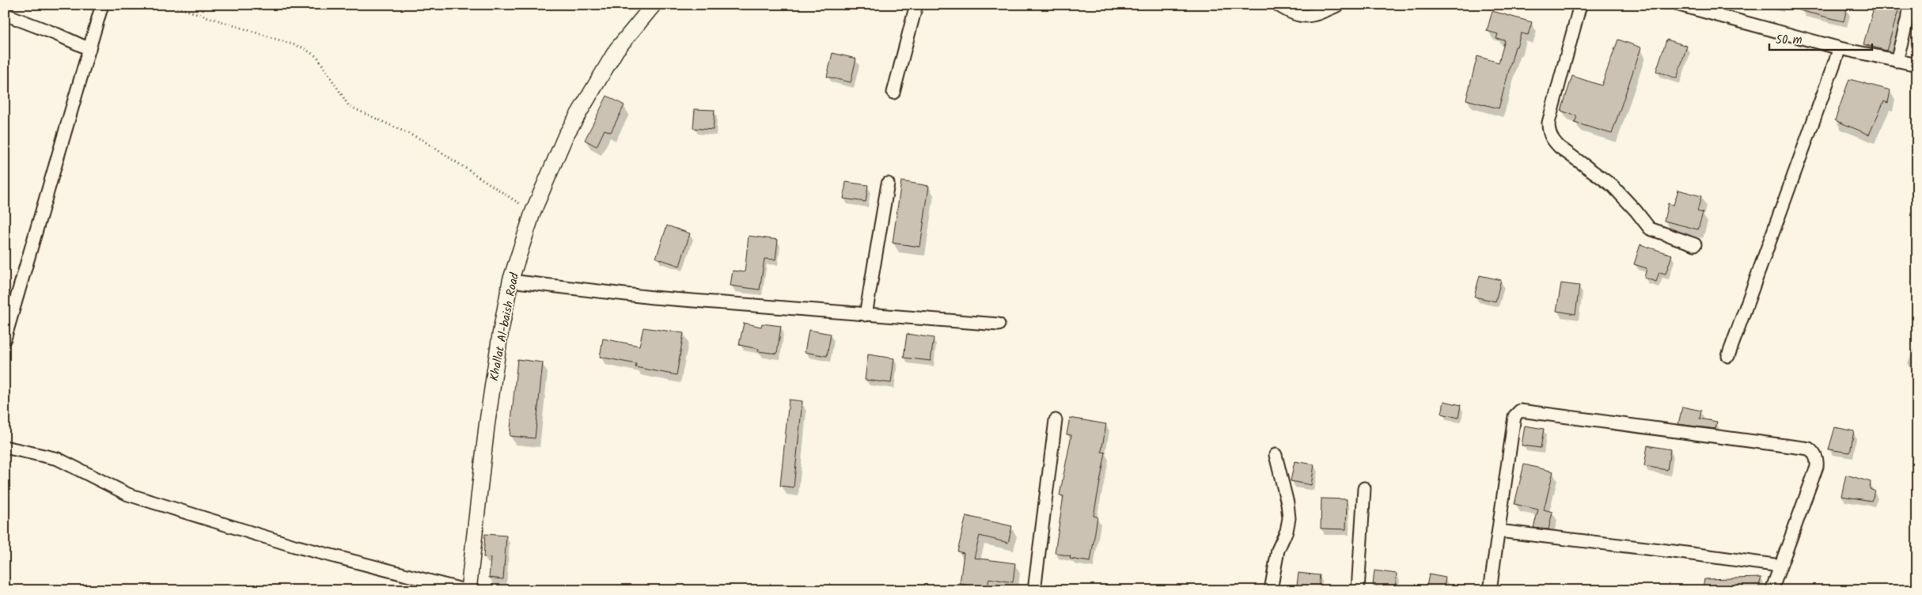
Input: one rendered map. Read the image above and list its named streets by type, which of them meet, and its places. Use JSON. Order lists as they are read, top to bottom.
{
  "streets": {
    "street": ["Khallat Al-baish Road"]
  },
  "scale_bar": "50 m"
}
